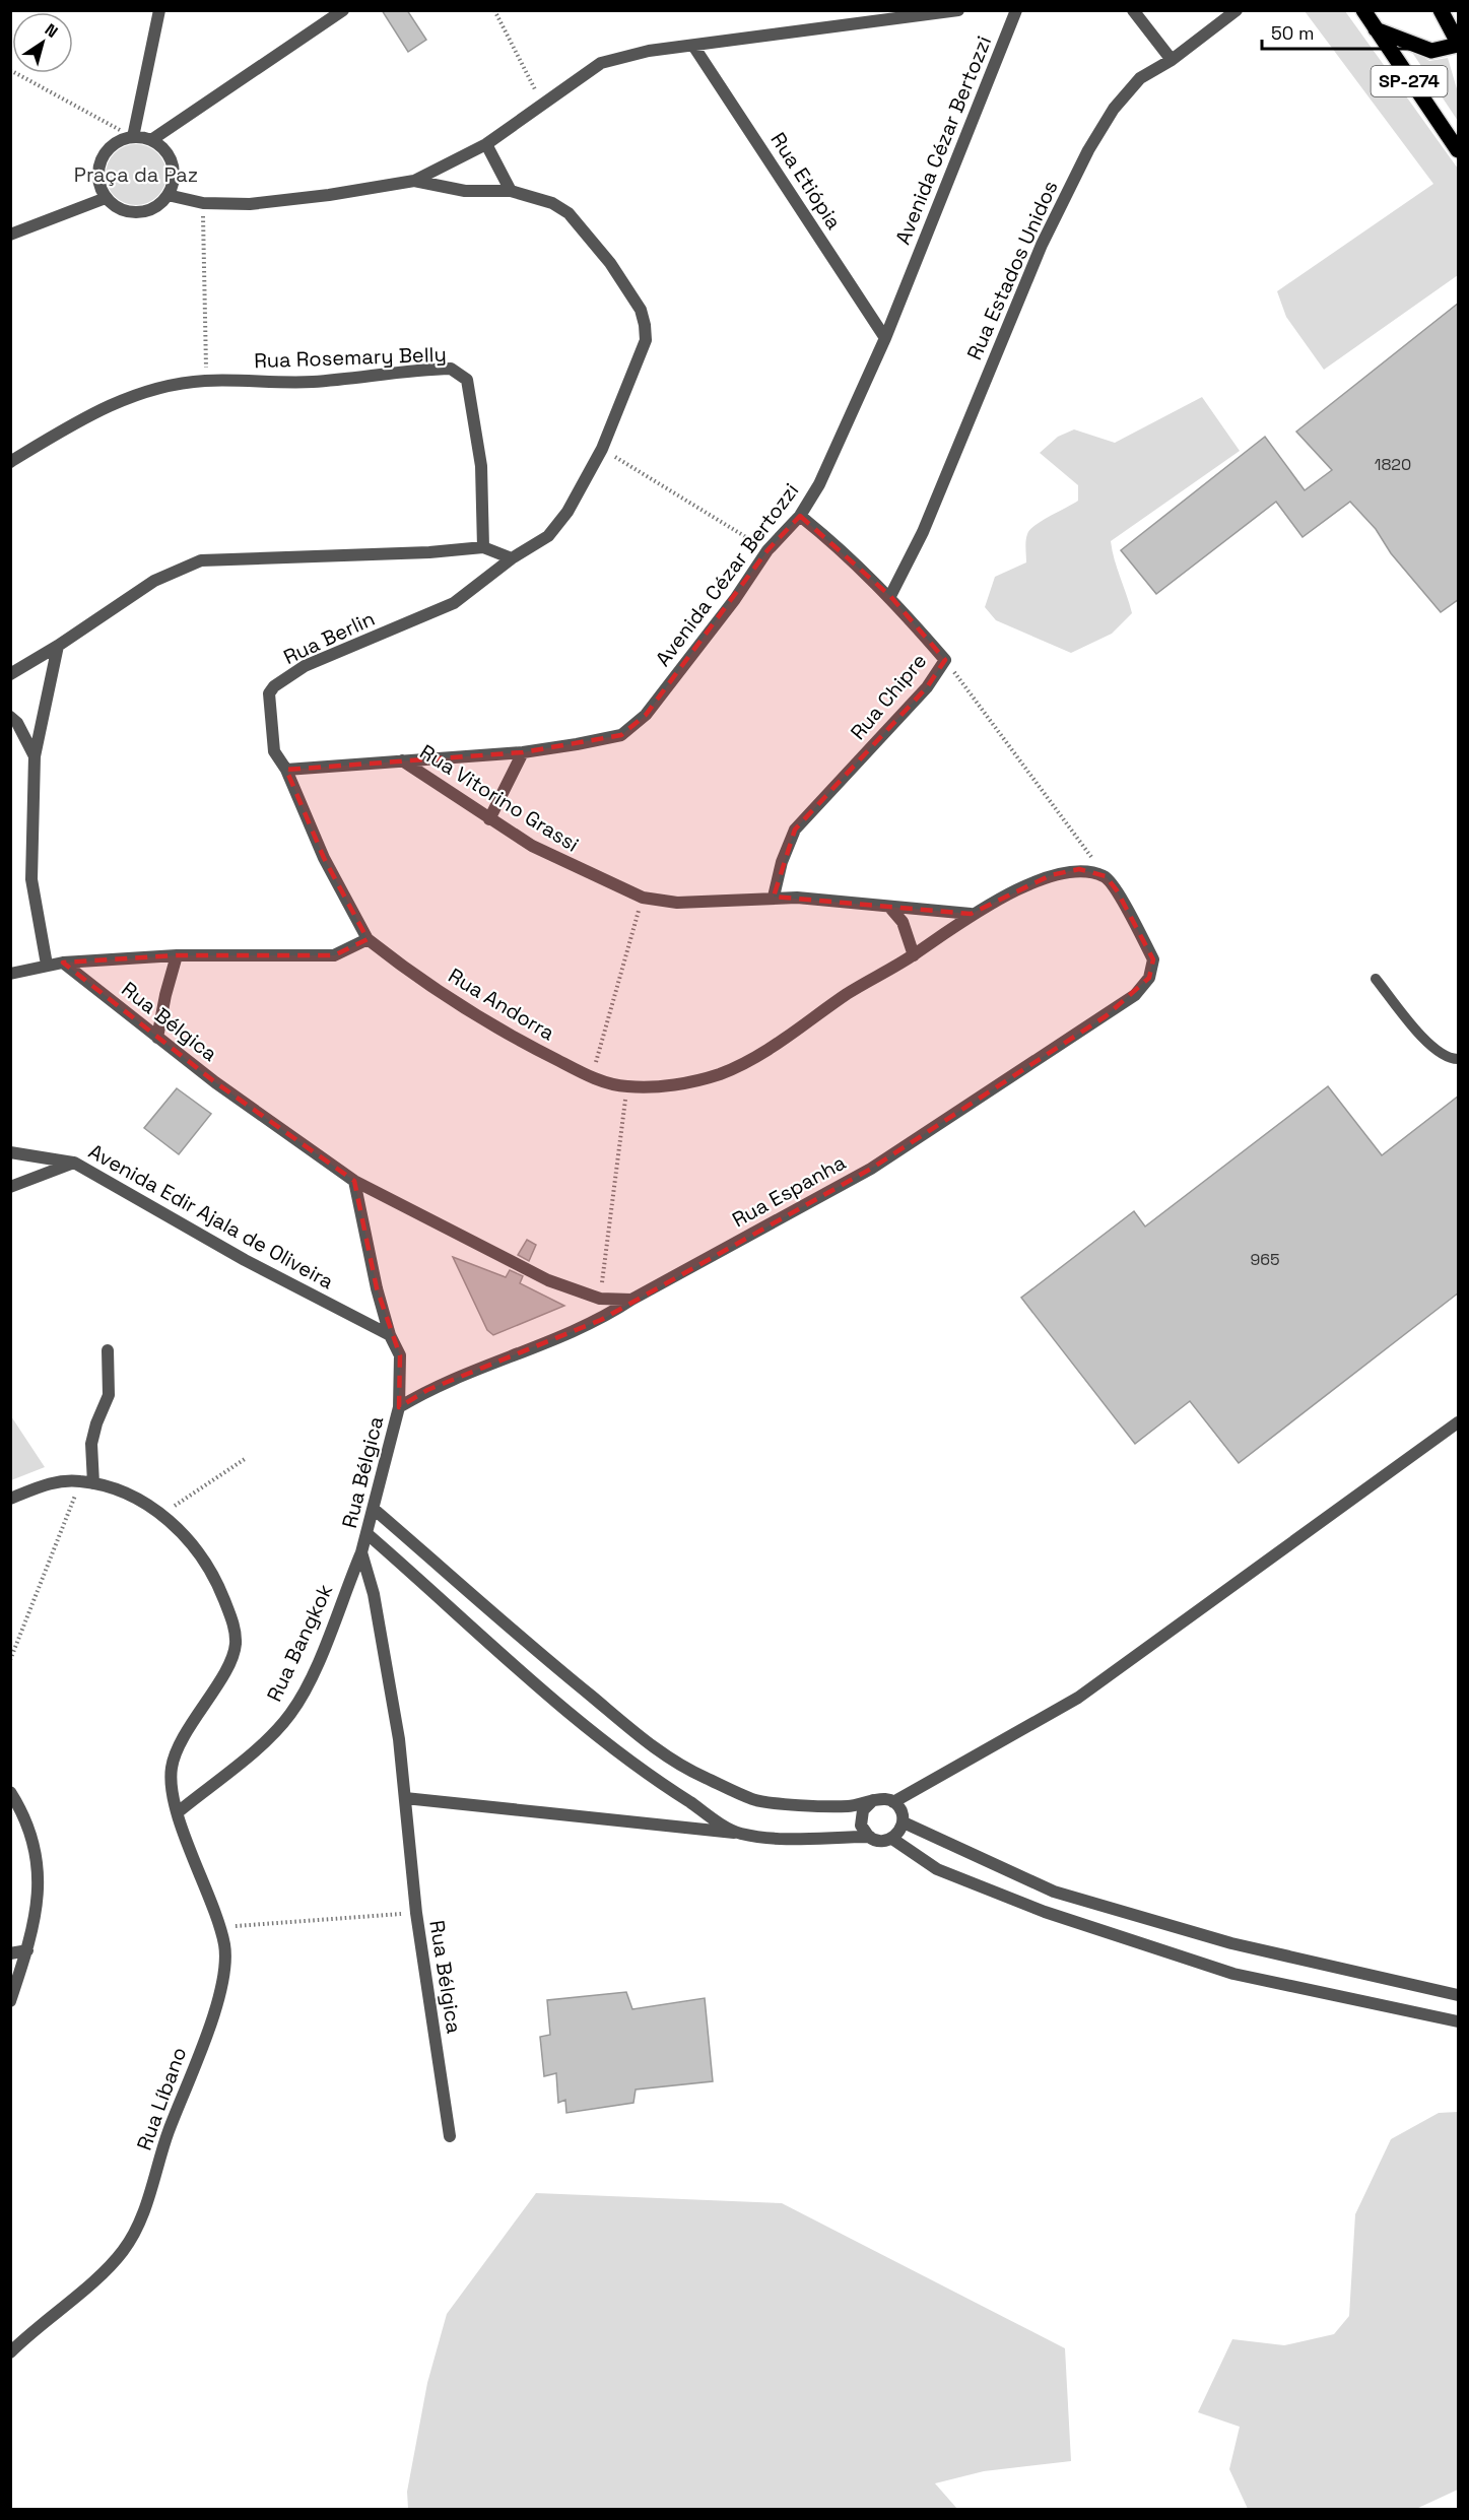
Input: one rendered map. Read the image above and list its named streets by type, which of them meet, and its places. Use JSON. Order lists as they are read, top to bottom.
{
  "streets": {
    "main road": ["SP-274"],
    "street": [
      "Avenida Cézar Bertozzi",
      "Rua Etiópia",
      "Rua Estados Unidos",
      "Rua Rosemary Belly",
      "Rua Berlin",
      "Rua Chipre",
      "Rua Vitorino Grassi",
      "Rua Andorra",
      "Rua Bélgica",
      "Rua Espanha",
      "Avenida Edir Ajala de Oliveira",
      "Rua Bangkok",
      "Rua Líbano"
    ]
  },
  "crossings": [
    ["Avenida Cézar Bertozzi", "Rua Etiópia"],
    ["Avenida Cézar Bertozzi", "Rua Berlin"],
    ["Avenida Cézar Bertozzi", "Rua Chipre"],
    ["Avenida Cézar Bertozzi", "Rua Vitorino Grassi"],
    ["Rua Estados Unidos", "Rua Chipre"],
    ["Rua Berlin", "Rua Andorra"],
    ["Rua Chipre", "Rua Vitorino Grassi"],
    ["Rua Vitorino Grassi", "Rua Andorra"],
    ["Rua Andorra", "Rua Espanha"],
    ["Rua Bélgica", "Rua Espanha"],
    ["Rua Bélgica", "Avenida Edir Ajala de Oliveira"],
    ["Rua Bélgica", "Rua Bangkok"],
    ["Rua Bangkok", "Rua Líbano"]
  ],
  "parks": ["Praça da Paz"],
  "house_numbers": ["1820", "965"],
  "scale_bar": "50 m",
  "north": "top right"
}
